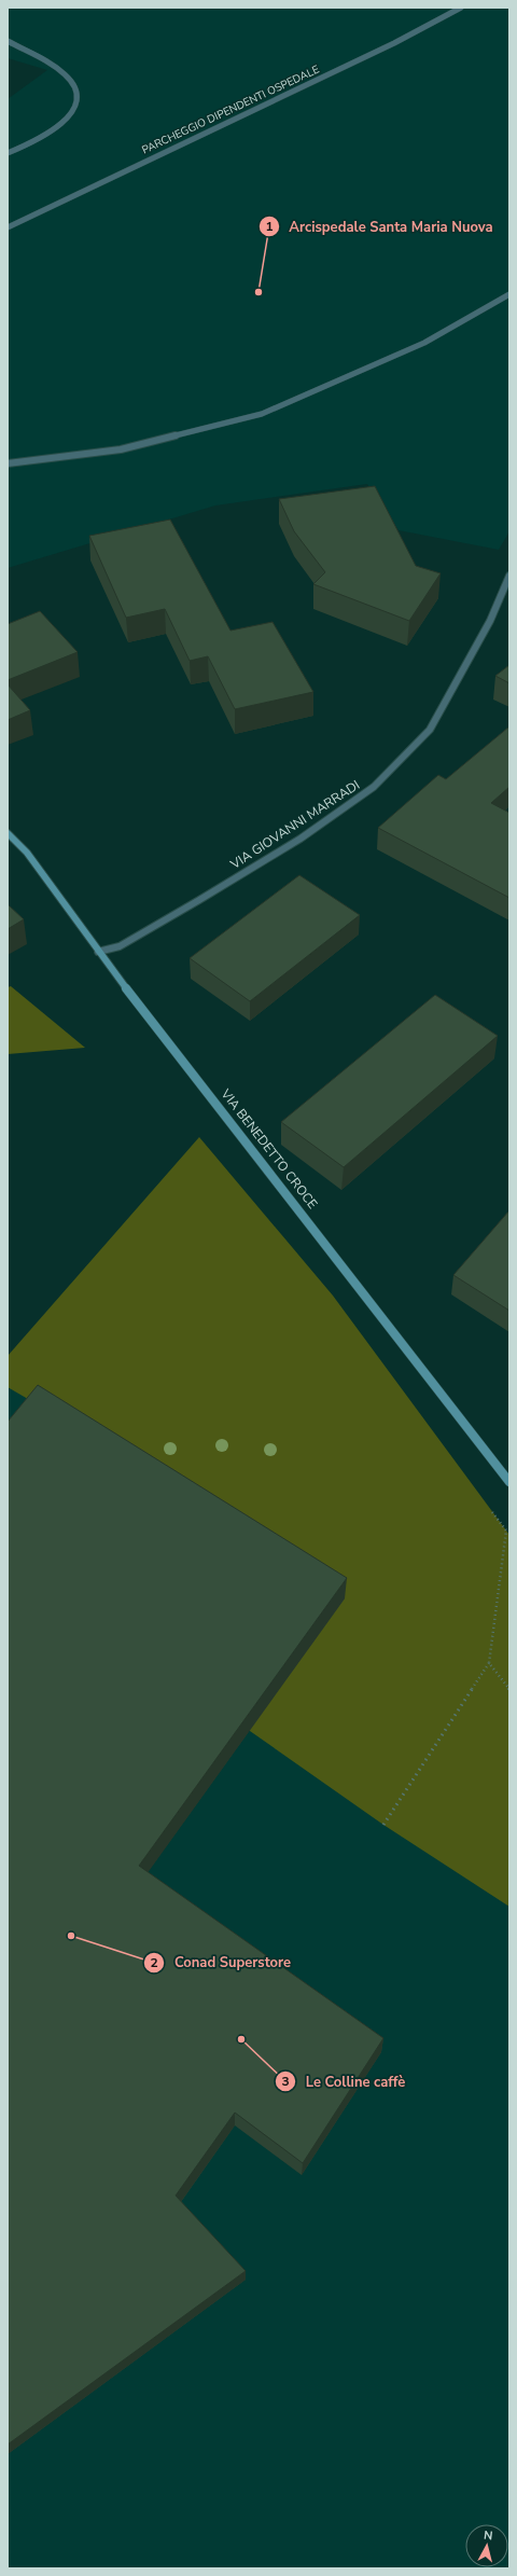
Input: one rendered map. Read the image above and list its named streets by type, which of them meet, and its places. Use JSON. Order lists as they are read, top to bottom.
{
  "streets": {
    "street": ["PARCHEGGIO DIPENDENTI OSPEDALE", "VIA GIOVANNI MARRADI", "VIA BENEDETTO CROCE"]
  },
  "crossings": [
    ["VIA GIOVANNI MARRADI", "VIA BENEDETTO CROCE"]
  ],
  "places": ["Arcispedale Santa Maria Nuova", "Conad Superstore", "Le Colline caffè"],
  "north": "top"
}
